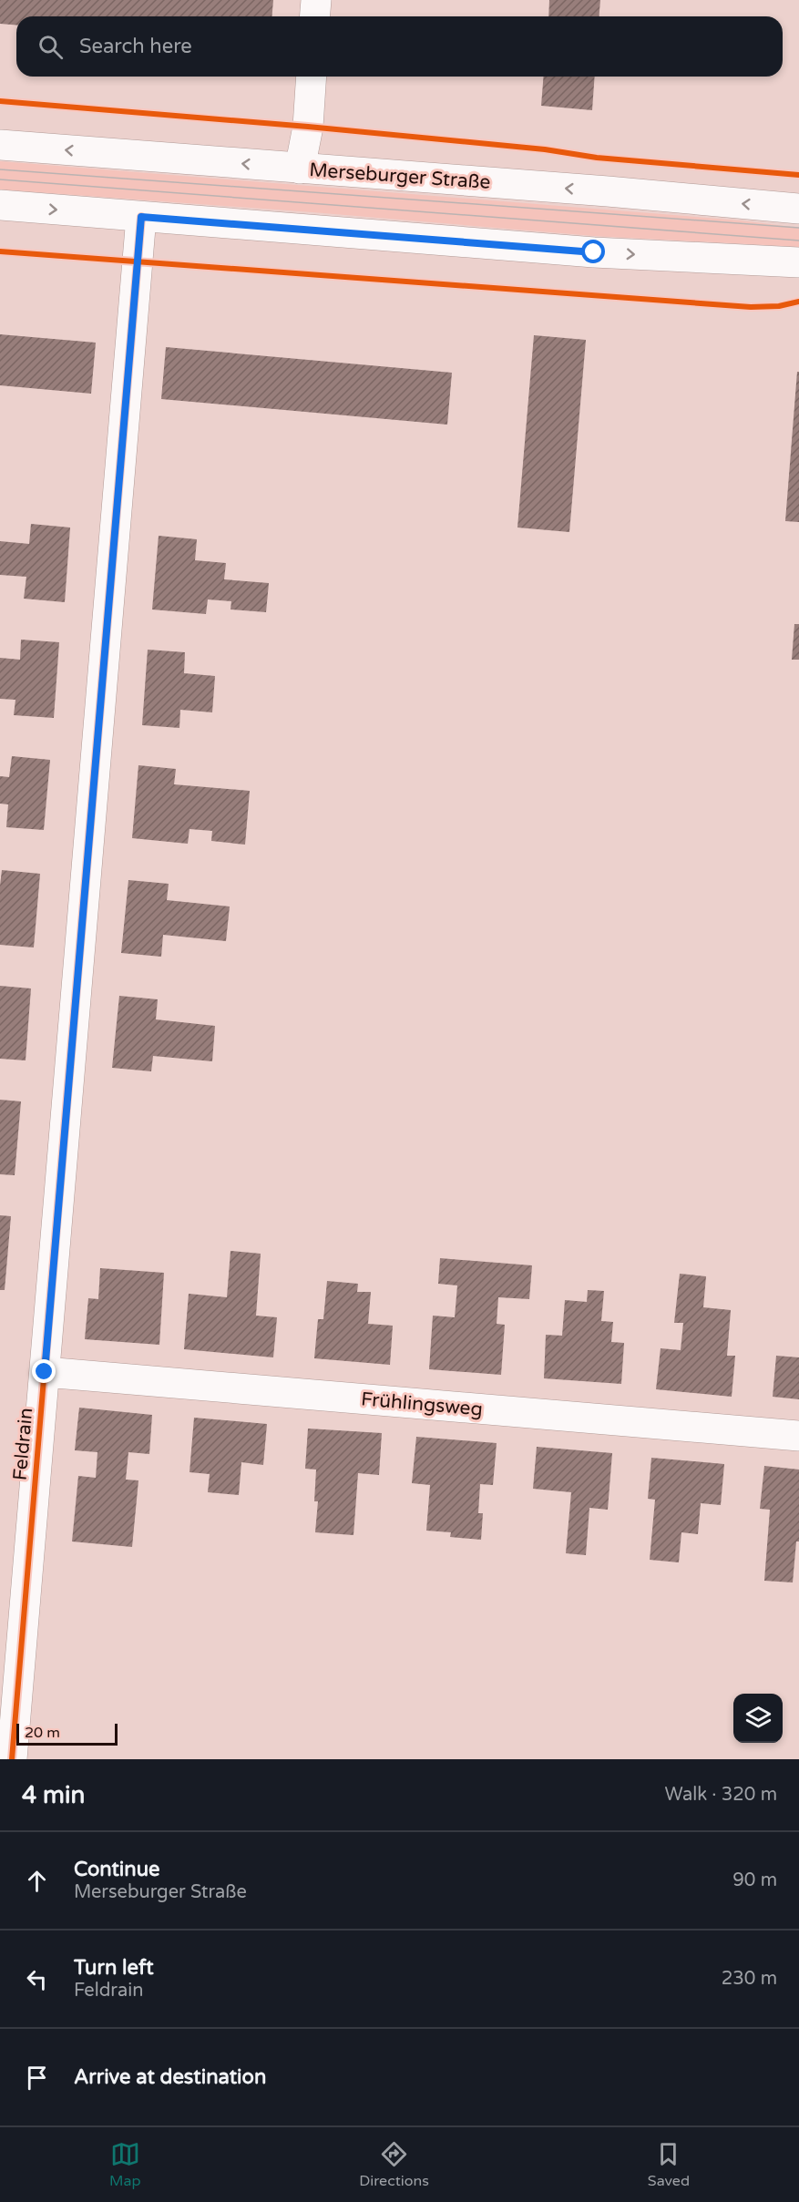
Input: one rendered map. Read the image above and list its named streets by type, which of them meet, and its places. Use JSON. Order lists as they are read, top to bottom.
{
  "streets": {
    "street": ["Merseburger Straße", "Frühlingsweg", "Feldrain"]
  },
  "crossings": [
    ["Frühlingsweg", "Feldrain"]
  ],
  "scale_bar": "20 m",
  "page": {
    "search": "Search here",
    "scale": "20 m",
    "heading": ["4 min", "Walk · 320 m"],
    "list": [
      ["Continue", "Merseburger Straße", "90 m"],
      ["Turn left", "Feldrain", "230 m"],
      "Arrive at destination"
    ],
    "nav": ["Map", "Directions", "Saved"]
  }
}
